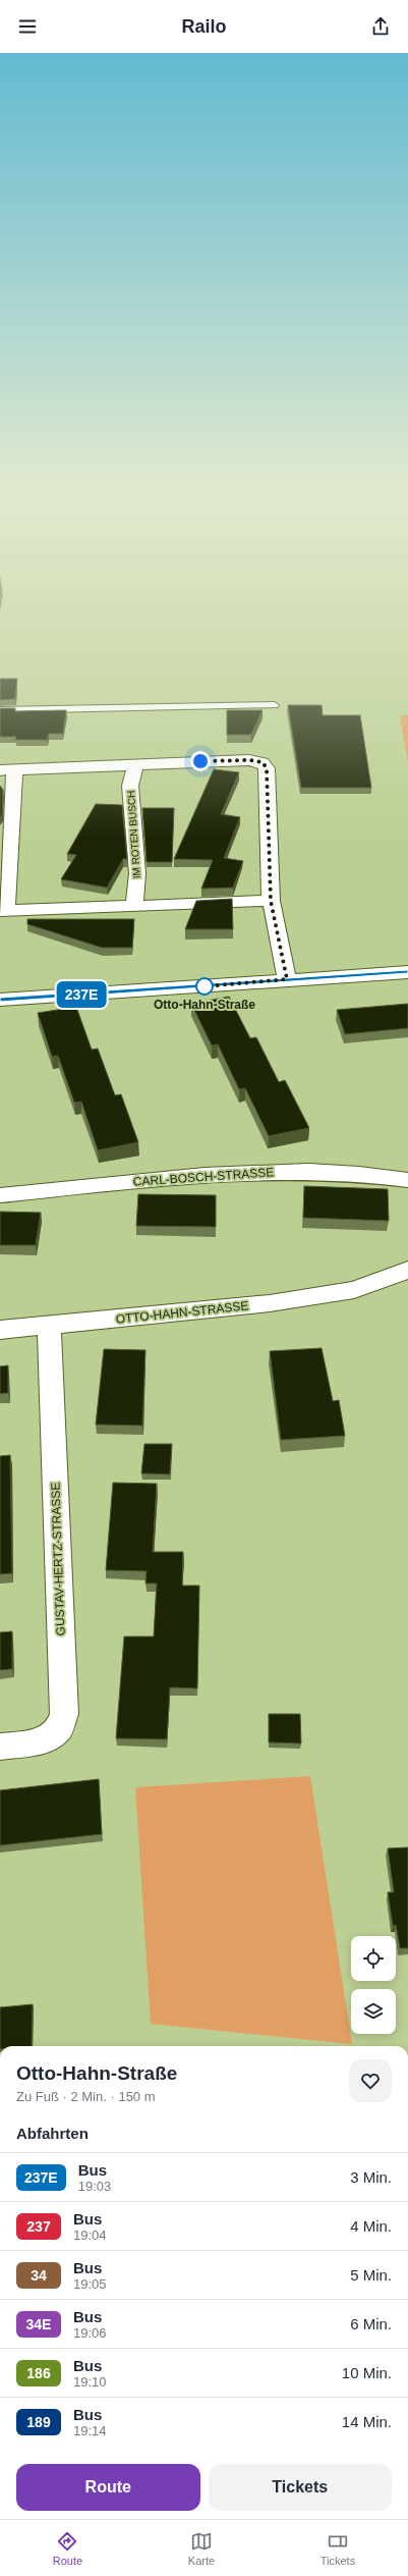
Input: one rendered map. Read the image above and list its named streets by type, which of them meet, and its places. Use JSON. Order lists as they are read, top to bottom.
{
  "streets": {
    "street": [
      "IM ROTEN BUSCH",
      "CARL-BOSCH-STRASSE",
      "OTTO-HAHN-STRASSE",
      "GUSTAV-HERTZ-STRASSE"
    ]
  },
  "crossings": [
    ["OTTO-HAHN-STRASSE", "GUSTAV-HERTZ-STRASSE"]
  ],
  "places": ["Otto-Hahn-Straße"],
  "lines": ["bus line 237E"],
  "page": {
    "header": "Railo",
    "on_map": "237E",
    "heading": [
      ["Otto-Hahn-Straße", "Zu Fuß · 2 Min. · 150 m"],
      "Abfahrten"
    ],
    "list": [
      {
        "mark": "237E",
        "name": "Bus",
        "note": "19:03",
        "value": "3 Min."
      },
      {
        "mark": "237",
        "name": "Bus",
        "note": "19:04",
        "value": "4 Min."
      },
      {
        "mark": "34",
        "name": "Bus",
        "note": "19:05",
        "value": "5 Min."
      },
      {
        "mark": "34E",
        "name": "Bus",
        "note": "19:06",
        "value": "6 Min."
      },
      {
        "mark": "186",
        "name": "Bus",
        "note": "19:10",
        "value": "10 Min."
      },
      {
        "mark": "189",
        "name": "Bus",
        "note": "19:14",
        "value": "14 Min."
      }
    ],
    "buttons": ["Route", "Tickets"],
    "tabs": ["Route", "Karte", "Tickets"]
  }
}
